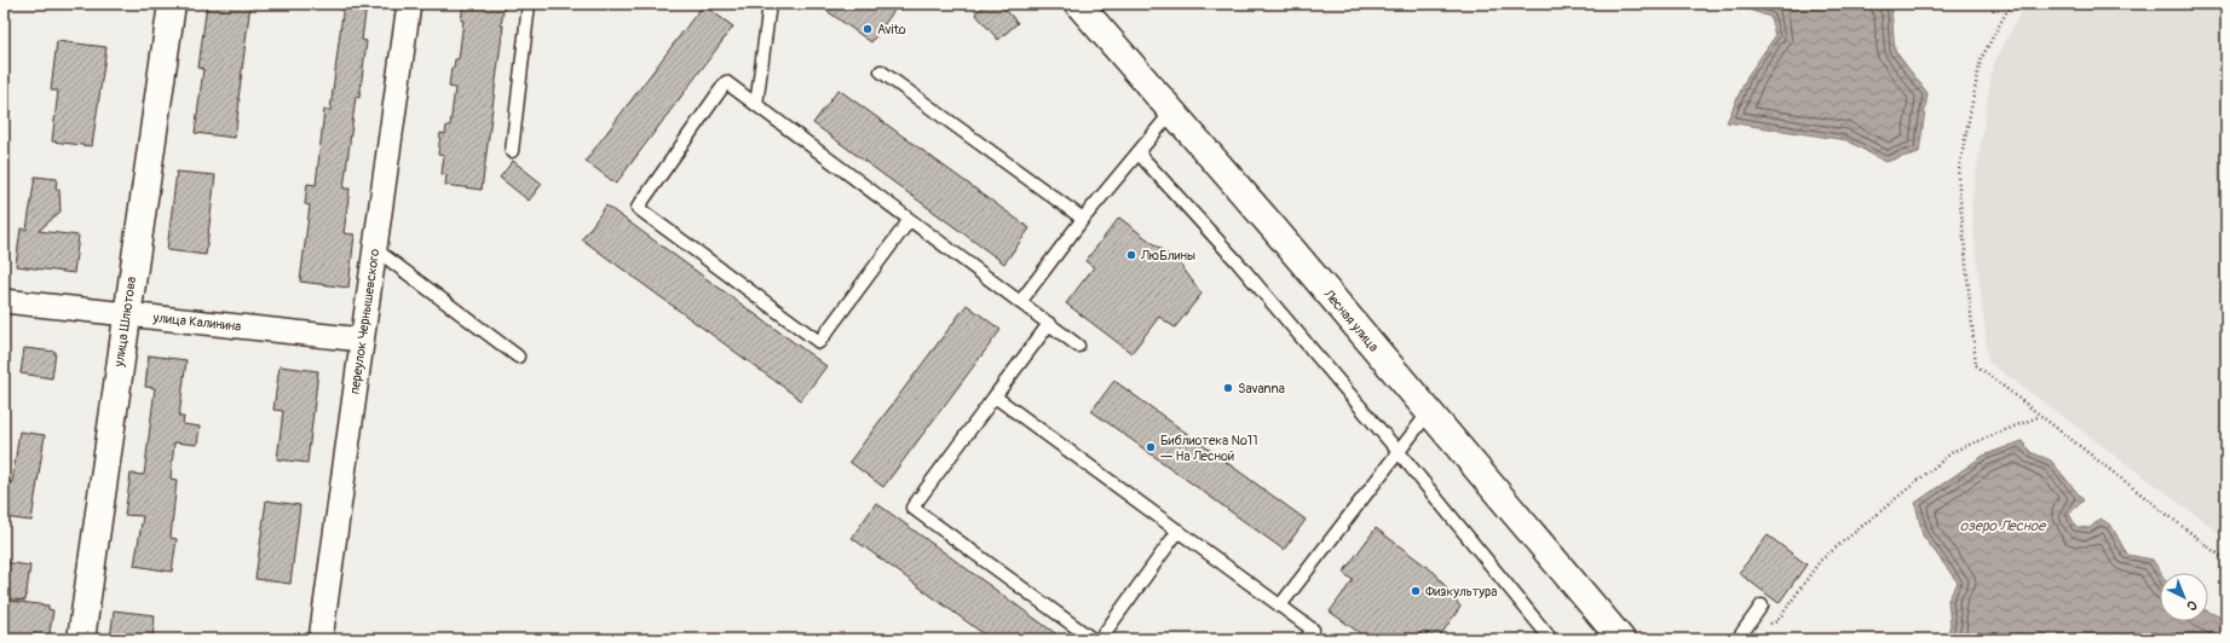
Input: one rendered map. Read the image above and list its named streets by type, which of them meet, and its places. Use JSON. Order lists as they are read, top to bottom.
{
  "streets": {
    "main road": ["Лесная улица", "улица Шлютова"],
    "street": ["улица Калинина", "переулок Чернышевского"]
  },
  "crossings": [
    ["улица Шлютова", "улица Калинина"],
    ["улица Калинина", "переулок Чернышевского"]
  ],
  "water": ["озеро Лесное"],
  "places": [
    "Avito",
    "ЛюБлины",
    "Savanna",
    "Библиотека №11 — На Лесной",
    "Физкультура"
  ],
  "north": "bottom right"
}
